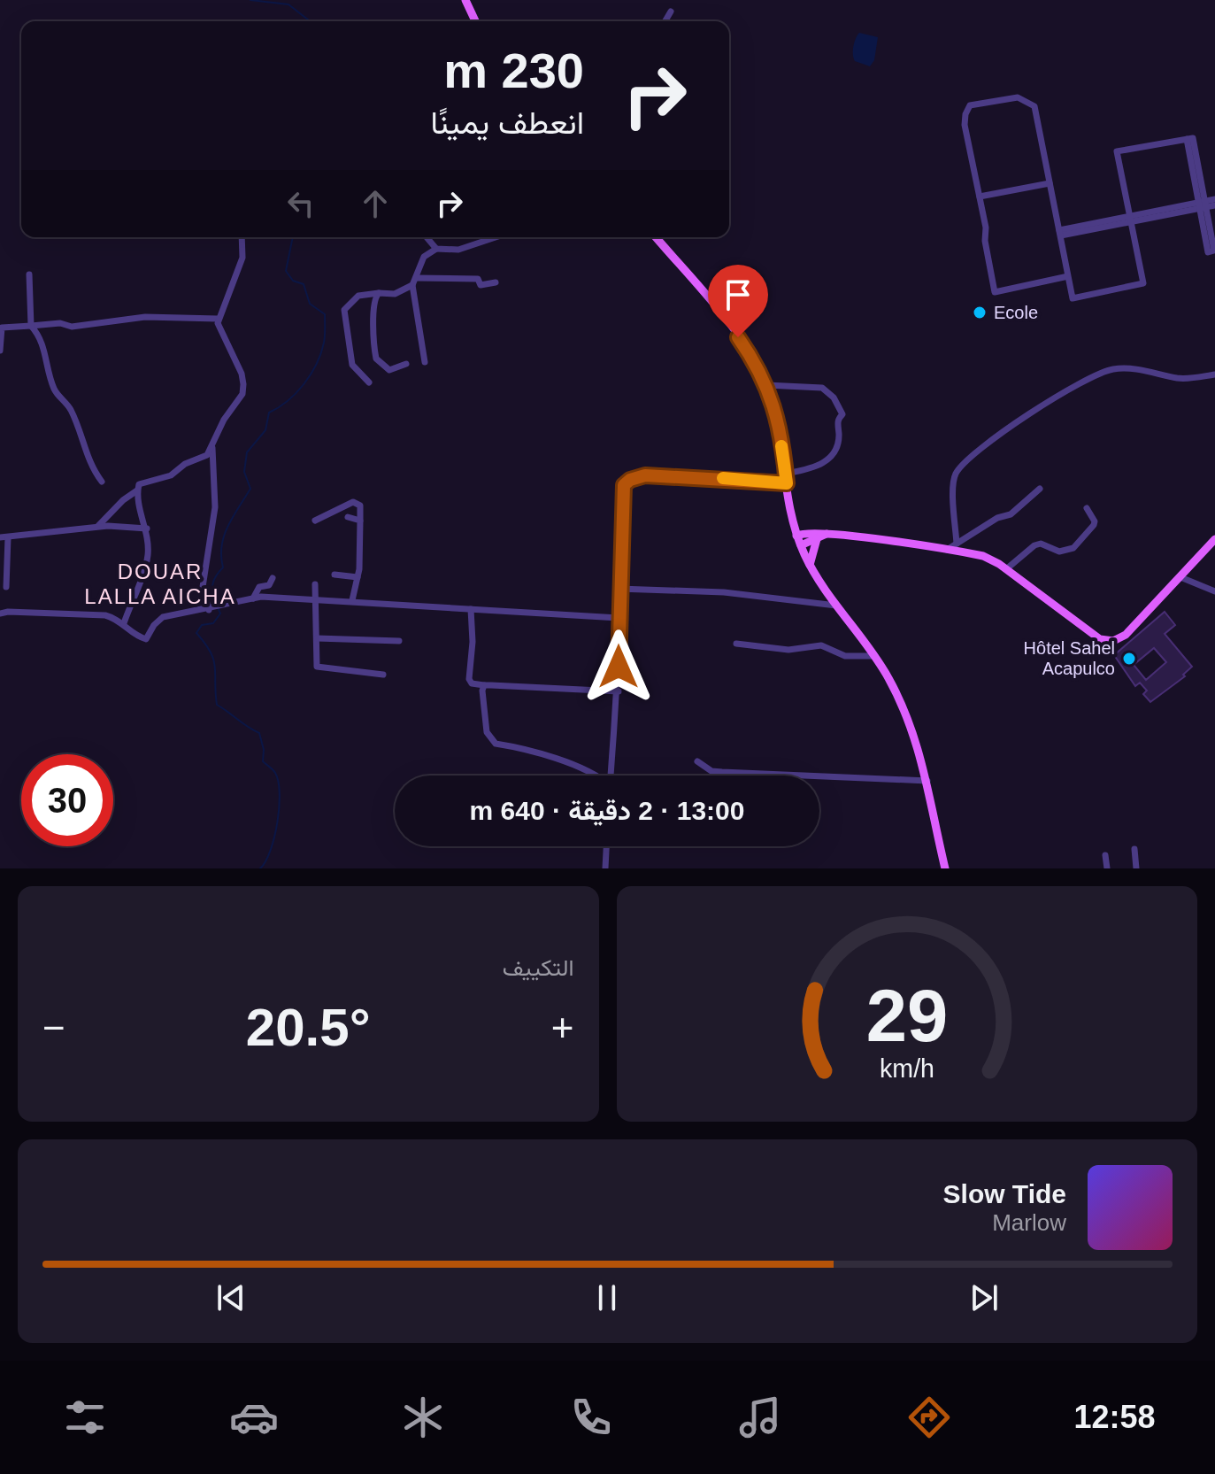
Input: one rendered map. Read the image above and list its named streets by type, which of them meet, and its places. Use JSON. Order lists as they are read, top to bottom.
{
  "districts": ["DOUAR LALLA AICHA"],
  "places": ["Ecole", "Hôtel Sahel Acapulco"],
  "page": {
    "turn": ["230 m", "انعطف يمينًا"],
    "limit": "30",
    "trip": "13:00 · 2 دقيقة · 640 m",
    "tile": "التكييف",
    "heat": ["−", "20.5°", "+"],
    "song": ["Slow Tide", "Marlow"],
    "tabs": "12:58",
    "gauge": ["29", "km/h"]
  }
}
